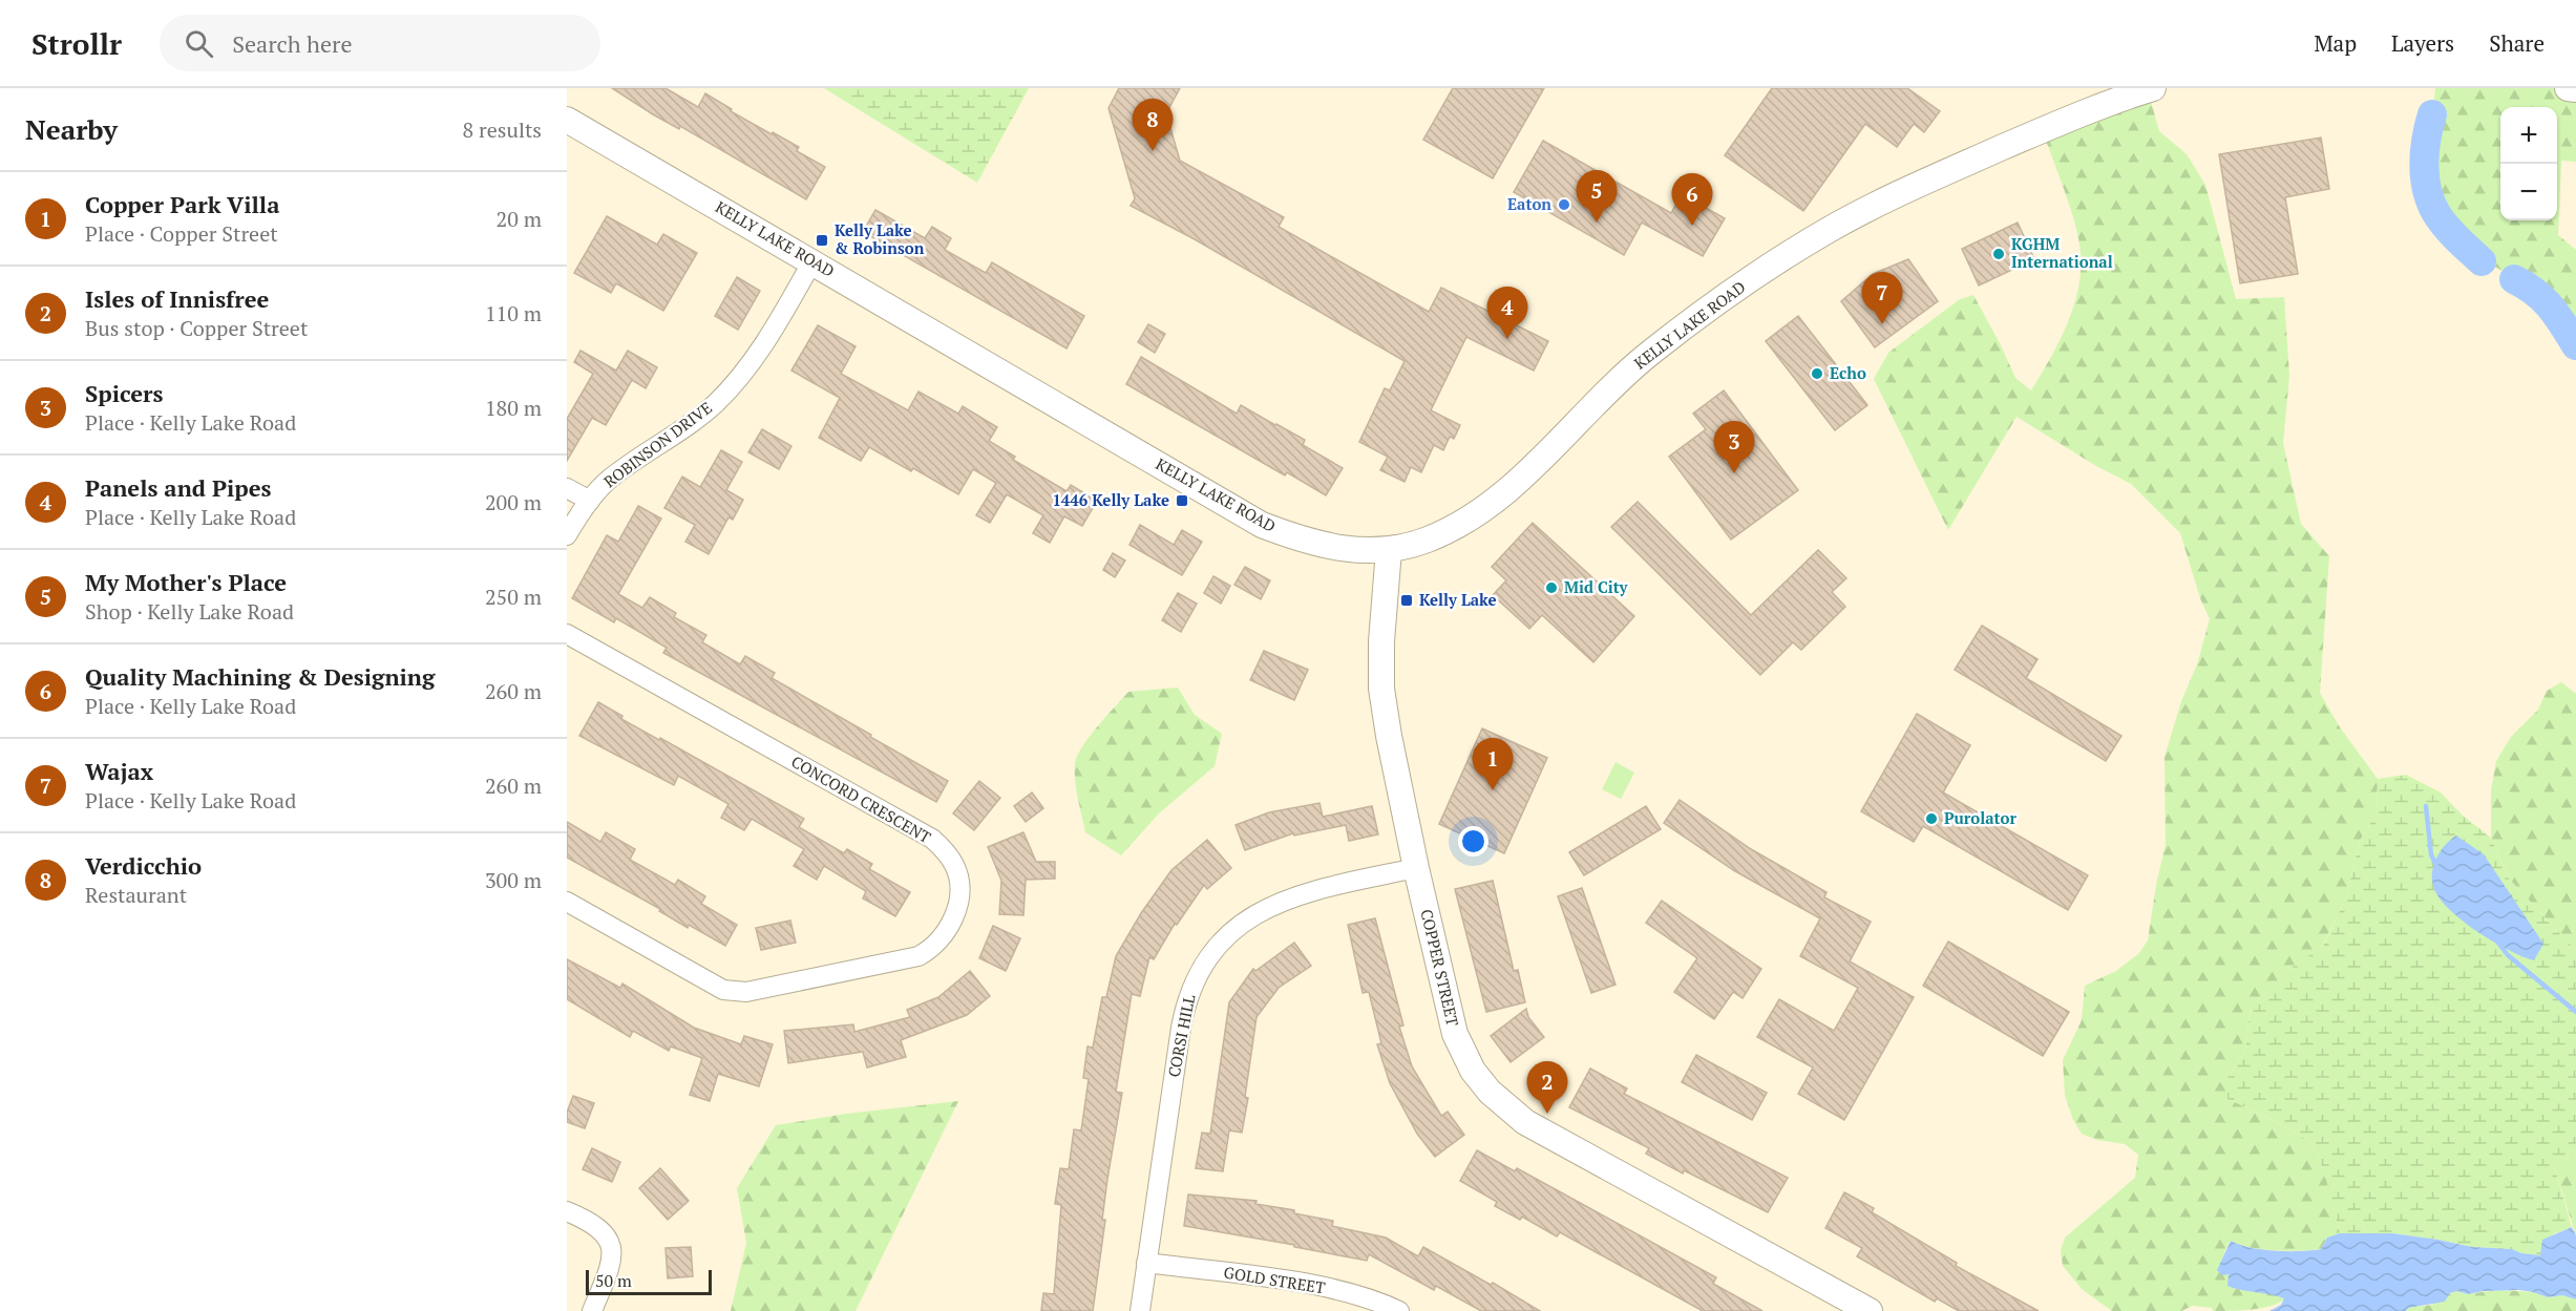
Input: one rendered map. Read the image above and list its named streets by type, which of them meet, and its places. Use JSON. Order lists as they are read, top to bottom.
{
  "streets": {
    "street": [
      "KELLY LAKE ROAD",
      "ROBINSON DRIVE",
      "CONCORD CRESCENT",
      "COPPER STREET",
      "CORSI HILL",
      "GOLD STREET"
    ]
  },
  "crossings": [
    ["KELLY LAKE ROAD", "ROBINSON DRIVE"],
    ["KELLY LAKE ROAD", "COPPER STREET"],
    ["COPPER STREET", "CORSI HILL"],
    ["CORSI HILL", "GOLD STREET"]
  ],
  "places": {
    "other": [
      "Eaton",
      "KGHM International",
      "Echo",
      "Mid City",
      "Purolator"
    ],
    "transit": ["Kelly Lake & Robinson", "1446 Kelly Lake", "Kelly Lake"]
  },
  "scale_bar": "50 m",
  "page": {
    "header": "Strollr",
    "search": "Search here",
    "nav": ["Map", "Layers", "Share"],
    "heading": ["Nearby", "8 results"],
    "pins": [
      "8",
      "5",
      "6",
      "7",
      "4",
      "3",
      "1",
      "2"
    ],
    "map_buttons": ["+", "−"],
    "list": [
      {
        "mark": "1",
        "name": "Copper Park Villa",
        "note": "Place · Copper Street",
        "value": "20 m"
      },
      {
        "mark": "2",
        "name": "Isles of Innisfree",
        "note": "Bus stop · Copper Street",
        "value": "110 m"
      },
      {
        "mark": "3",
        "name": "Spicers",
        "note": "Place · Kelly Lake Road",
        "value": "180 m"
      },
      {
        "mark": "4",
        "name": "Panels and Pipes",
        "note": "Place · Kelly Lake Road",
        "value": "200 m"
      },
      {
        "mark": "5",
        "name": "My Mother's Place",
        "note": "Shop · Kelly Lake Road",
        "value": "250 m"
      },
      {
        "mark": "6",
        "name": "Quality Machining & Designing",
        "note": "Place · Kelly Lake Road",
        "value": "260 m"
      },
      {
        "mark": "7",
        "name": "Wajax",
        "note": "Place · Kelly Lake Road",
        "value": "260 m"
      },
      {
        "mark": "8",
        "name": "Verdicchio",
        "note": "Restaurant",
        "value": "300 m"
      }
    ],
    "scale": "50 m"
  }
}
